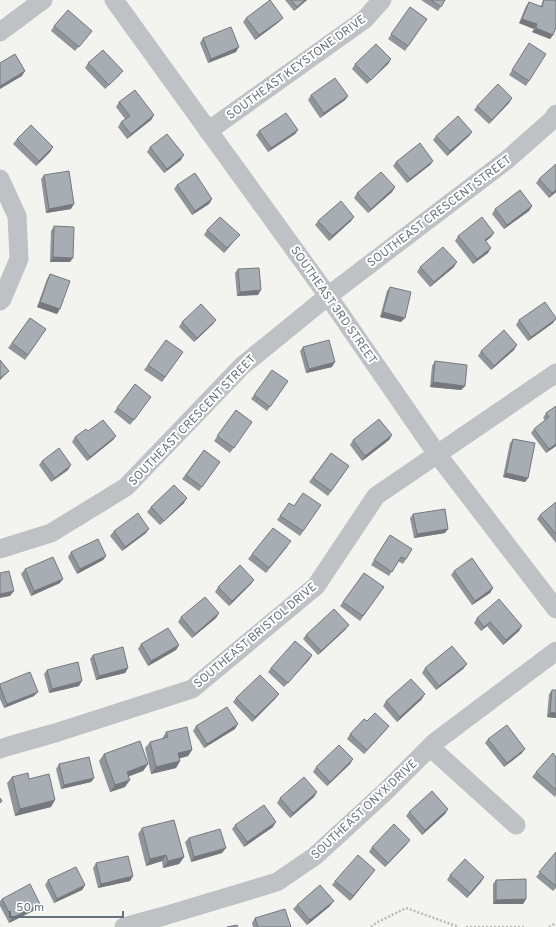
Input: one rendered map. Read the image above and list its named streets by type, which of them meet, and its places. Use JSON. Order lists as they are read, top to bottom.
{
  "streets": {
    "street": [
      "SOUTHEAST KEYSTONE DRIVE",
      "SOUTHEAST CRESCENT STREET",
      "SOUTHEAST 3RD STREET",
      "SOUTHEAST BRISTOL DRIVE",
      "SOUTHEAST ONYX DRIVE"
    ]
  },
  "crossings": [
    ["SOUTHEAST KEYSTONE DRIVE", "SOUTHEAST 3RD STREET"],
    ["SOUTHEAST CRESCENT STREET", "SOUTHEAST 3RD STREET"],
    ["SOUTHEAST 3RD STREET", "SOUTHEAST BRISTOL DRIVE"]
  ],
  "scale_bar": "50 m"
}
